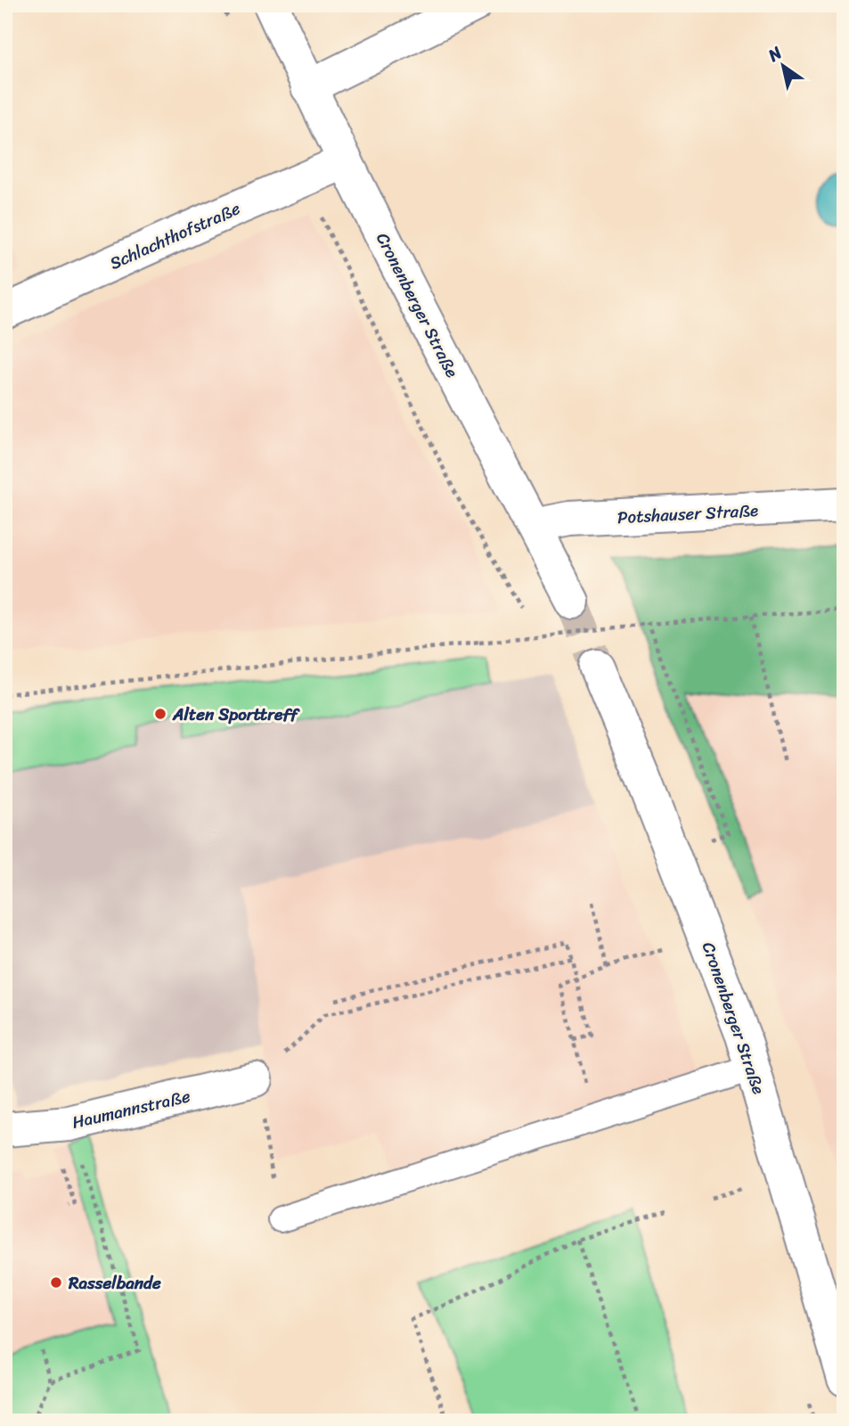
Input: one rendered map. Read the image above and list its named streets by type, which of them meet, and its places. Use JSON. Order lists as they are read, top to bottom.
{
  "streets": {
    "main road": [
      "Schlachthofstraße",
      "Cronenberger Straße",
      "Potshauser Straße",
      "Haumannstraße"
    ]
  },
  "crossings": [
    ["Schlachthofstraße", "Cronenberger Straße"],
    ["Cronenberger Straße", "Potshauser Straße"]
  ],
  "places": ["Alten Sporttreff", "Rasselbande"],
  "north": "top left"
}
